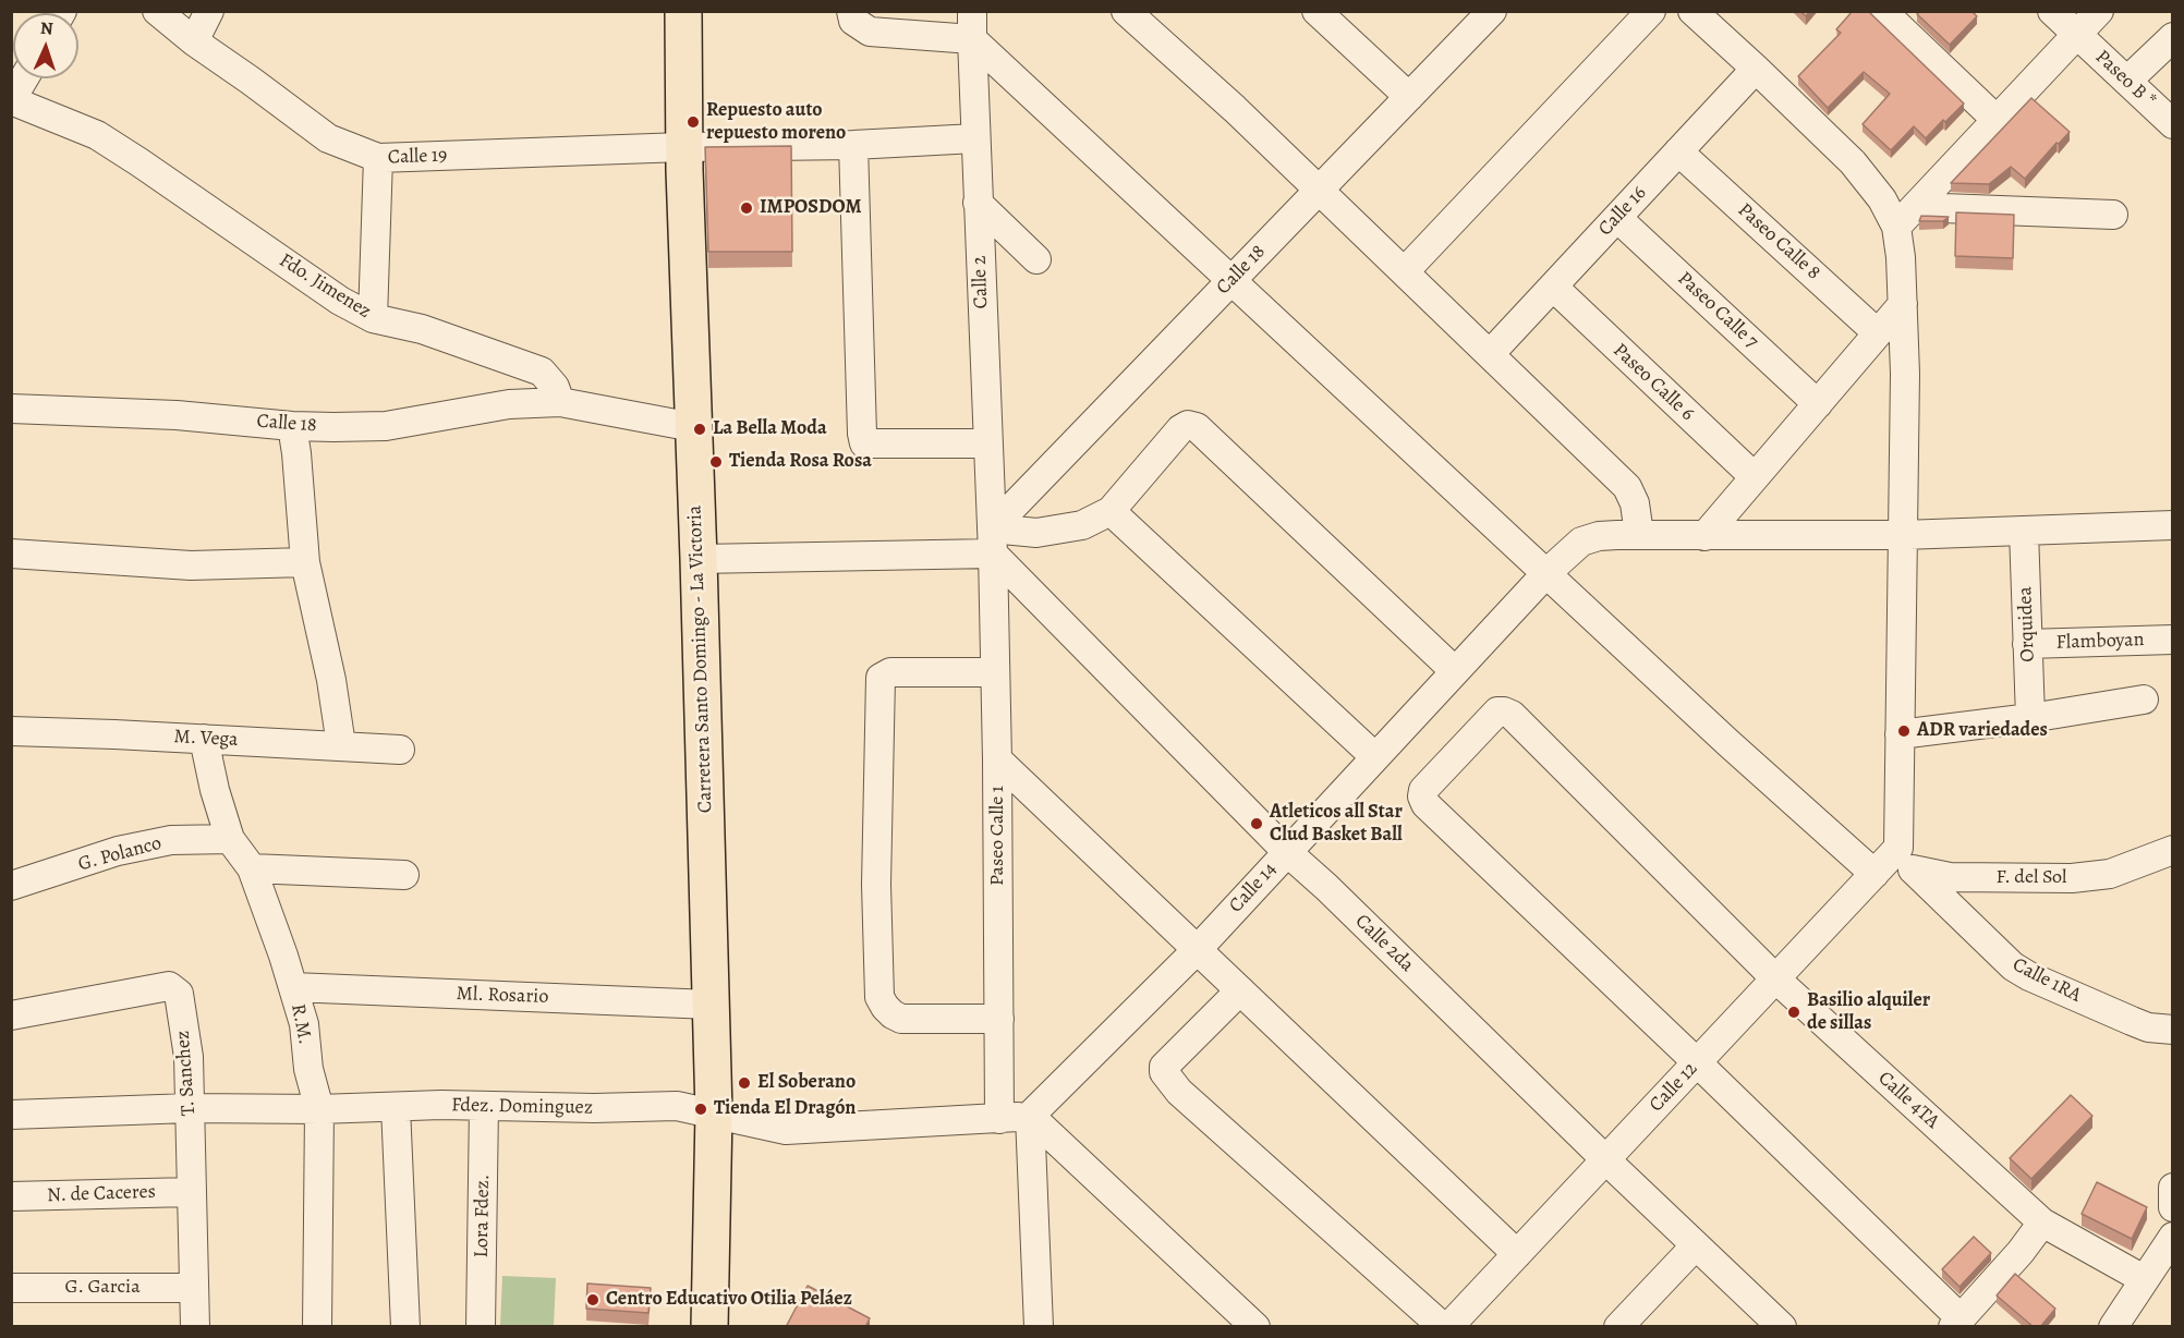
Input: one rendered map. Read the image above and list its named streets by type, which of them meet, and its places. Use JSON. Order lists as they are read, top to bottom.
{
  "streets": {
    "main road": ["Carretera Santo Domingo - La Victoria"],
    "street": [
      "Paseo B *",
      "Calle 19",
      "Calle 16",
      "Paseo Calle 8",
      "Calle 18",
      "Calle 2",
      "Fdo. Jimenez",
      "Paseo Calle 7",
      "Paseo Calle 6",
      "Orquidea",
      "Flamboyan",
      "M. Vega",
      "Paseo Calle 1",
      "G. Polanco",
      "F. del Sol",
      "Calle 14",
      "Calle 2da",
      "Calle 1RA",
      "Ml. Rosario",
      "R.M.",
      "T. Sanchez",
      "Calle 12",
      "Calle 4TA",
      "Fdez. Dominguez",
      "N. de Caceres",
      "Lora Fdez.",
      "G. Garcia"
    ]
  },
  "crossings": [
    ["Calle 19", "Calle 2"],
    ["Calle 19", "Carretera Santo Domingo - La Victoria"],
    ["Calle 16", "Paseo Calle 8"],
    ["Calle 16", "Paseo Calle 7"],
    ["Calle 16", "Paseo Calle 6"],
    ["Calle 18", "Calle 2"],
    ["Calle 18", "Fdo. Jimenez"],
    ["Calle 18", "Paseo Calle 1"],
    ["Calle 18", "Calle 2da"],
    ["Calle 18", "Calle 1RA"],
    ["Calle 2", "Paseo Calle 1"],
    ["Calle 2", "Calle 2da"],
    ["Calle 2", "Calle 1RA"],
    ["Orquidea", "Flamboyan"],
    ["Carretera Santo Domingo - La Victoria", "Ml. Rosario"],
    ["Carretera Santo Domingo - La Victoria", "Fdez. Dominguez"],
    ["M. Vega", "R.M."],
    ["Paseo Calle 1", "Calle 2da"],
    ["Paseo Calle 1", "Fdez. Dominguez"],
    ["G. Polanco", "R.M."],
    ["F. del Sol", "Calle 1RA"],
    ["F. del Sol", "Calle 12"],
    ["Calle 14", "Calle 2da"],
    ["Calle 14", "Calle 1RA"],
    ["Calle 14", "Fdez. Dominguez"],
    ["Calle 2da", "Calle 12"],
    ["Calle 1RA", "Calle 12"],
    ["Ml. Rosario", "R.M."],
    ["R.M.", "Fdez. Dominguez"],
    ["T. Sanchez", "Fdez. Dominguez"],
    ["T. Sanchez", "N. de Caceres"],
    ["T. Sanchez", "G. Garcia"],
    ["Calle 12", "Calle 4TA"],
    ["Fdez. Dominguez", "Lora Fdez."]
  ],
  "places": [
    "Repuesto auto repuesto moreno",
    "IMPOSDOM",
    "La Bella Moda",
    "Tienda Rosa Rosa",
    "ADR variedades",
    "Atleticos all Star Clud Basket Ball",
    "Basilio alquiler de sillas",
    "El Soberano",
    "Tienda El Dragón",
    "Centro Educativo Otilia Peláez"
  ],
  "north": "top"
}
